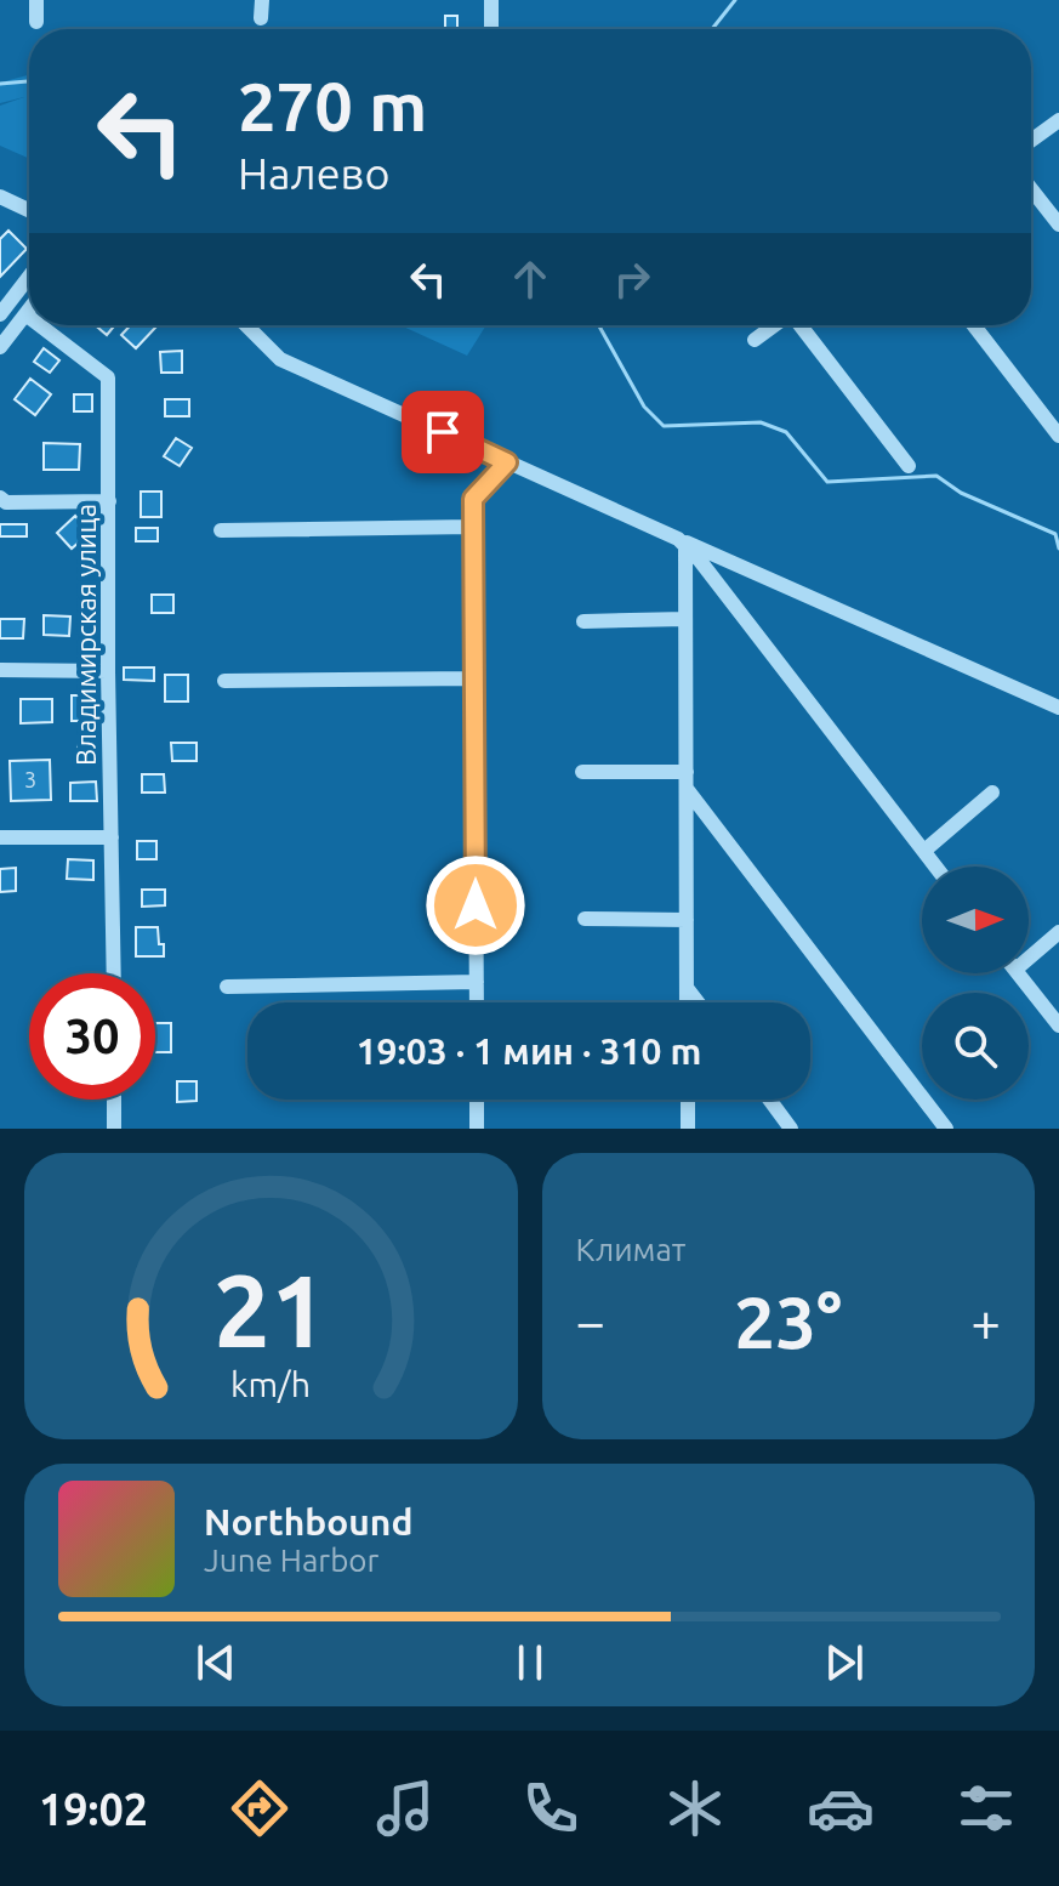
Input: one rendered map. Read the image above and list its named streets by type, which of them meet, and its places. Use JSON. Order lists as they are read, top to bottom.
{
  "streets": {
    "street": ["Владимирская улица"]
  },
  "house_numbers": ["3"],
  "north": "right",
  "page": {
    "turn": ["270 m", "Налево"],
    "limit": "30",
    "trip": "19:03 · 1 мин · 310 m",
    "tile": "Климат",
    "heat": ["−", "23°", "+"],
    "song": ["Northbound", "June Harbor"],
    "tabs": "19:02",
    "gauge": ["21", "km/h"]
  }
}
